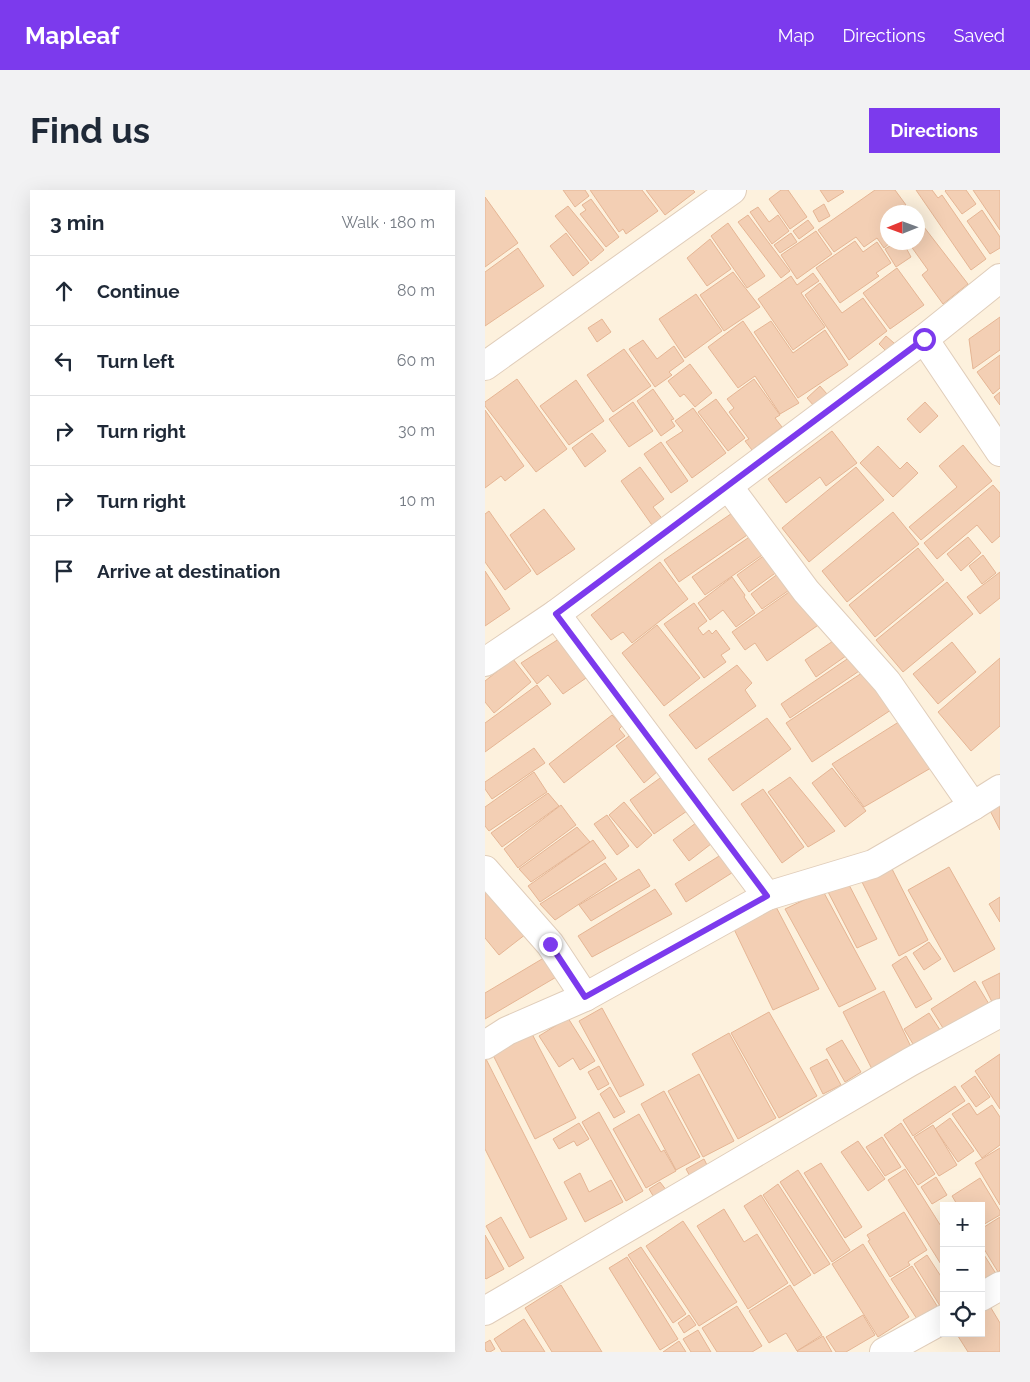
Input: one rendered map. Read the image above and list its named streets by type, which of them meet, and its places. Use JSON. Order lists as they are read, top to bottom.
{
  "north": "left",
  "page": {
    "header": "Mapleaf",
    "nav": ["Map", "Directions", "Saved"],
    "buttons": "Directions",
    "title": "Find us",
    "heading": ["3 min", "Walk · 180 m"],
    "list": [
      ["Continue", "80 m"],
      ["Turn left", "60 m"],
      ["Turn right", "30 m"],
      ["Turn right", "10 m"],
      "Arrive at destination"
    ],
    "map_buttons": ["+", "−"]
  }
}
